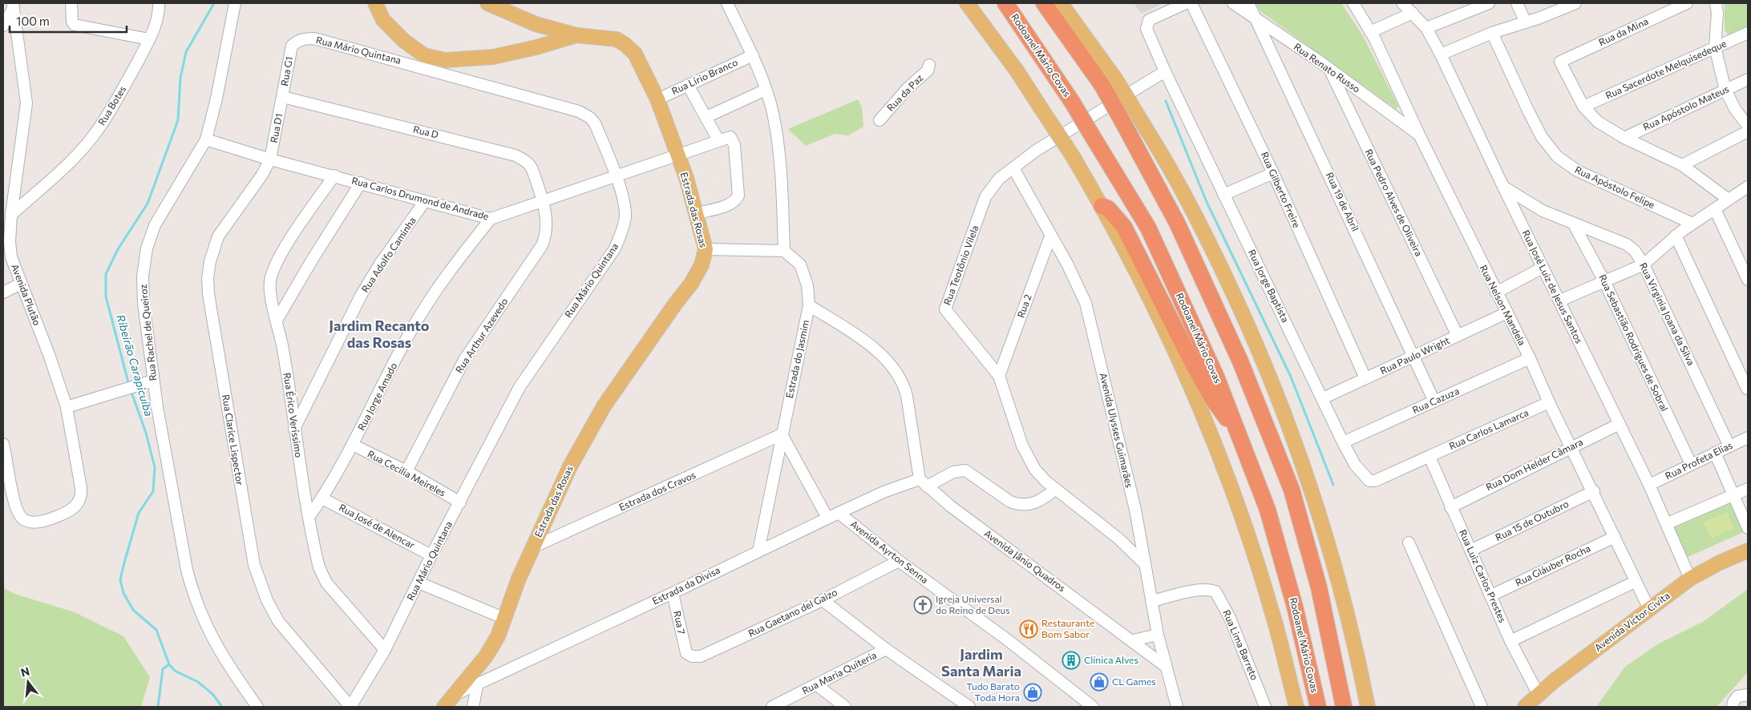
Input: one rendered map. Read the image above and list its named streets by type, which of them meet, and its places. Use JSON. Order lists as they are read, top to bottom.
{
  "streets": {
    "highway": ["Rodoanel Mário Covas"],
    "main road": ["Estrada das Rosas", "Avenida Victor Civita"],
    "street": [
      "Rua da Mina",
      "Rua Mário Quintana",
      "Rua Renato Russo",
      "Rua Sacerdote Melquisedeque",
      "Rua G1",
      "Rua Lírio Branco",
      "Rua da Paz",
      "Rua Botes",
      "Rua Apóstolo Mateus",
      "Rua D1",
      "Rua D",
      "Rua Apóstolo Felipe",
      "Rua Gilberto Freire",
      "Rua Carlos Drumond de Andrade",
      "Rua 19 de Abril",
      "Rua Pedro Alves de Oliveira",
      "Rua Adolfo Caminha",
      "Rua Teotônio Vilela",
      "Rua Jorge Baptista",
      "Rua José Luiz de Jesus Santos",
      "Avenida Plutão",
      "Rua Nelson Mandela",
      "Rua 2",
      "Rua Virginia Joana da Silva",
      "Rua Rachel de Queiroz",
      "Rua Arthur Azevedo",
      "Rua Sebastião Rodrigues de Sobral",
      "Rua Paulo Wright",
      "Estrada do Jasmim",
      "Rua Jorge Amado",
      "Rua Cazuza",
      "Rua Érico Veríssimo",
      "Rua Carlos Lamarca",
      "Avenida Ulysses Guimarães",
      "Rua Clarice Lispector",
      "Rua Profeta Elias",
      "Rua Dom Helder Câmara",
      "Rua Cecilia Meireles",
      "Estrada dos Cravos",
      "Rua 15 de Outubro",
      "Rua José de Alencar",
      "Avenida Ayrton Senna",
      "Avenida Jânio Quadros",
      "Rua Gláuber Rocha",
      "Rua Luiz Carlos Prestes",
      "Estrada da Divisa",
      "Rua Gaetano del Gaizo",
      "Rua 7",
      "Rua Lima Barreto",
      "Rua Maria Quiteria"
    ]
  },
  "crossings": [
    ["Rua da Mina", "Rua Sacerdote Melquisedeque"],
    ["Rua Mário Quintana", "Rua G1"],
    ["Rua Mário Quintana", "Rua Carlos Drumond de Andrade"],
    ["Rua Mário Quintana", "Rua Érico Veríssimo"],
    ["Rua Mário Quintana", "Rua Clarice Lispector"],
    ["Rua Mário Quintana", "Rua Cecilia Meireles"],
    ["Rua Mário Quintana", "Rua José de Alencar"],
    ["Rua Renato Russo", "Rua 19 de Abril"],
    ["Rua Renato Russo", "Rua Pedro Alves de Oliveira"],
    ["Rua Renato Russo", "Rua Nelson Mandela"],
    ["Rua G1", "Rua D1"],
    ["Rua G1", "Rua D"],
    ["Rua Lírio Branco", "Estrada das Rosas"],
    ["Rua Botes", "Avenida Plutão"],
    ["Rua D1", "Rua D"],
    ["Rua D1", "Rua Carlos Drumond de Andrade"],
    ["Rua D1", "Rua Clarice Lispector"],
    ["Rua D", "Rua Carlos Drumond de Andrade"],
    ["Rua D", "Rua Arthur Azevedo"],
    ["Rua Gilberto Freire", "Rua Paulo Wright"],
    ["Rua Carlos Drumond de Andrade", "Estrada das Rosas"],
    ["Rua Carlos Drumond de Andrade", "Rua Adolfo Caminha"],
    ["Rua Carlos Drumond de Andrade", "Rua Rachel de Queiroz"],
    ["Rua Carlos Drumond de Andrade", "Rua Arthur Azevedo"],
    ["Rua Carlos Drumond de Andrade", "Rua Jorge Amado"],
    ["Rua Carlos Drumond de Andrade", "Rua Érico Veríssimo"],
    ["Rua Carlos Drumond de Andrade", "Rua Clarice Lispector"],
    ["Rua 19 de Abril", "Rua Paulo Wright"],
    ["Rua 19 de Abril", "Rua Cazuza"],
    ["Rua Pedro Alves de Oliveira", "Rua Paulo Wright"],
    ["Estrada das Rosas", "Estrada dos Cravos"],
    ["Estrada das Rosas", "Estrada da Divisa"],
    ["Rua Adolfo Caminha", "Rua Érico Veríssimo"],
    ["Rua Teotônio Vilela", "Rua Jorge Baptista"],
    ["Rua Teotônio Vilela", "Rua 2"],
    ["Rua Teotônio Vilela", "Avenida Ulysses Guimarães"],
    ["Rua Teotônio Vilela", "Estrada da Divisa"],
    ["Rua Jorge Baptista", "Rua Paulo Wright"],
    ["Rua Jorge Baptista", "Rua Cazuza"],
    ["Rua Jorge Baptista", "Rua Carlos Lamarca"],
    ["Rua Jorge Baptista", "Rua Luiz Carlos Prestes"],
    ["Rua José Luiz de Jesus Santos", "Rua Virginia Joana da Silva"],
    ["Rua José Luiz de Jesus Santos", "Rua Profeta Elias"],
    ["Rua José Luiz de Jesus Santos", "Rua Dom Helder Câmara"],
    ["Rua José Luiz de Jesus Santos", "Avenida Victor Civita"],
    ["Rua Nelson Mandela", "Rua Paulo Wright"],
    ["Rua Nelson Mandela", "Rua Cazuza"],
    ["Rua Nelson Mandela", "Rua Carlos Lamarca"],
    ["Rua Nelson Mandela", "Rua Dom Helder Câmara"],
    ["Rua Nelson Mandela", "Rua 15 de Outubro"],
    ["Rua Nelson Mandela", "Rua Gláuber Rocha"],
    ["Rua Nelson Mandela", "Avenida Victor Civita"],
    ["Rua 2", "Avenida Ulysses Guimarães"],
    ["Rua Virginia Joana da Silva", "Rua Sebastião Rodrigues de Sobral"],
    ["Rua Virginia Joana da Silva", "Rua Profeta Elias"],
    ["Rua Arthur Azevedo", "Rua Cecilia Meireles"],
    ["Rua Sebastião Rodrigues de Sobral", "Rua Profeta Elias"],
    ["Estrada do Jasmim", "Estrada dos Cravos"],
    ["Estrada do Jasmim", "Estrada da Divisa"],
    ["Rua Jorge Amado", "Rua Érico Veríssimo"],
    ["Rua Jorge Amado", "Rua Cecilia Meireles"],
    ["Rua Jorge Amado", "Rua José de Alencar"],
    ["Rua Carlos Lamarca", "Rua Luiz Carlos Prestes"],
    ["Avenida Ulysses Guimarães", "Avenida Jânio Quadros"],
    ["Avenida Ulysses Guimarães", "Rua Lima Barreto"],
    ["Rua Dom Helder Câmara", "Rua Luiz Carlos Prestes"],
    ["Rua 15 de Outubro", "Rua Luiz Carlos Prestes"],
    ["Avenida Ayrton Senna", "Estrada da Divisa"],
    ["Avenida Ayrton Senna", "Rua Gaetano del Gaizo"],
    ["Avenida Jânio Quadros", "Estrada da Divisa"],
    ["Rua Gláuber Rocha", "Rua Luiz Carlos Prestes"],
    ["Rua Luiz Carlos Prestes", "Avenida Victor Civita"],
    ["Estrada da Divisa", "Rua 7"],
    ["Rua Gaetano del Gaizo", "Rua 7"]
  ],
  "districts": ["Jardim Recanto das Rosas", "Jardim Santa Maria"],
  "water": ["Ribeirão Carapicuíba"],
  "places": {
    "church": ["Igreja Universal do Reino de Deus"],
    "restaurant": ["Restaurante Bom Sabor"],
    "building": ["Clínica Alves"],
    "shop": ["CL Games", "Tudo Barato Toda Hora"]
  },
  "scale_bar": "100 m",
  "north": "top"
}
